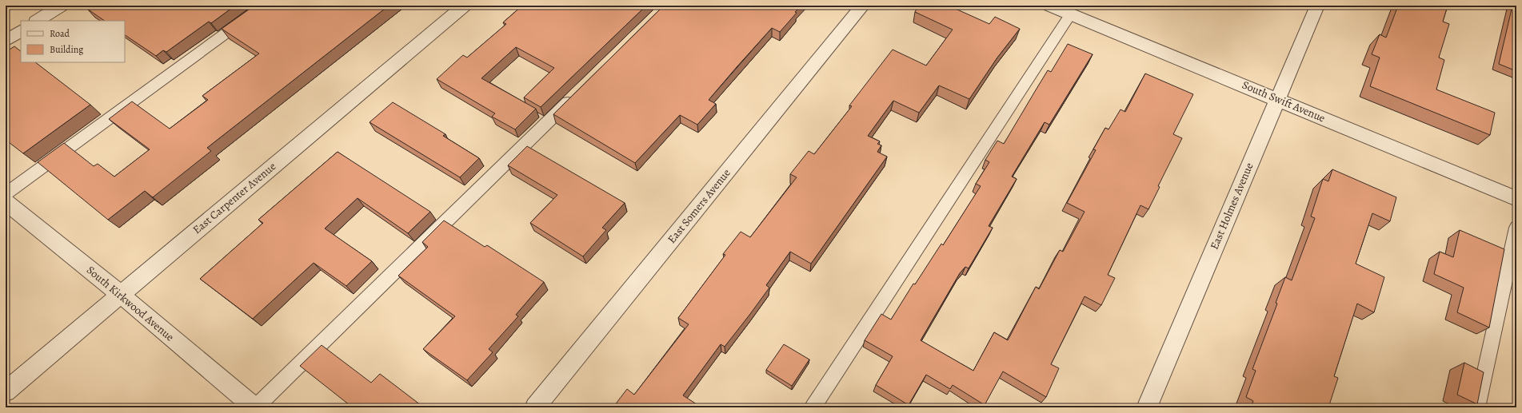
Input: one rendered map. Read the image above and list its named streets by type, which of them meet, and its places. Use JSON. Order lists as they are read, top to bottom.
{
  "streets": {
    "street": [
      "South Swift Avenue",
      "East Carpenter Avenue",
      "East Somers Avenue",
      "East Holmes Avenue",
      "South Kirkwood Avenue"
    ]
  },
  "crossings": [
    ["South Swift Avenue", "East Holmes Avenue"],
    ["East Carpenter Avenue", "South Kirkwood Avenue"]
  ],
  "legend": ["Road", "Building"]
}
